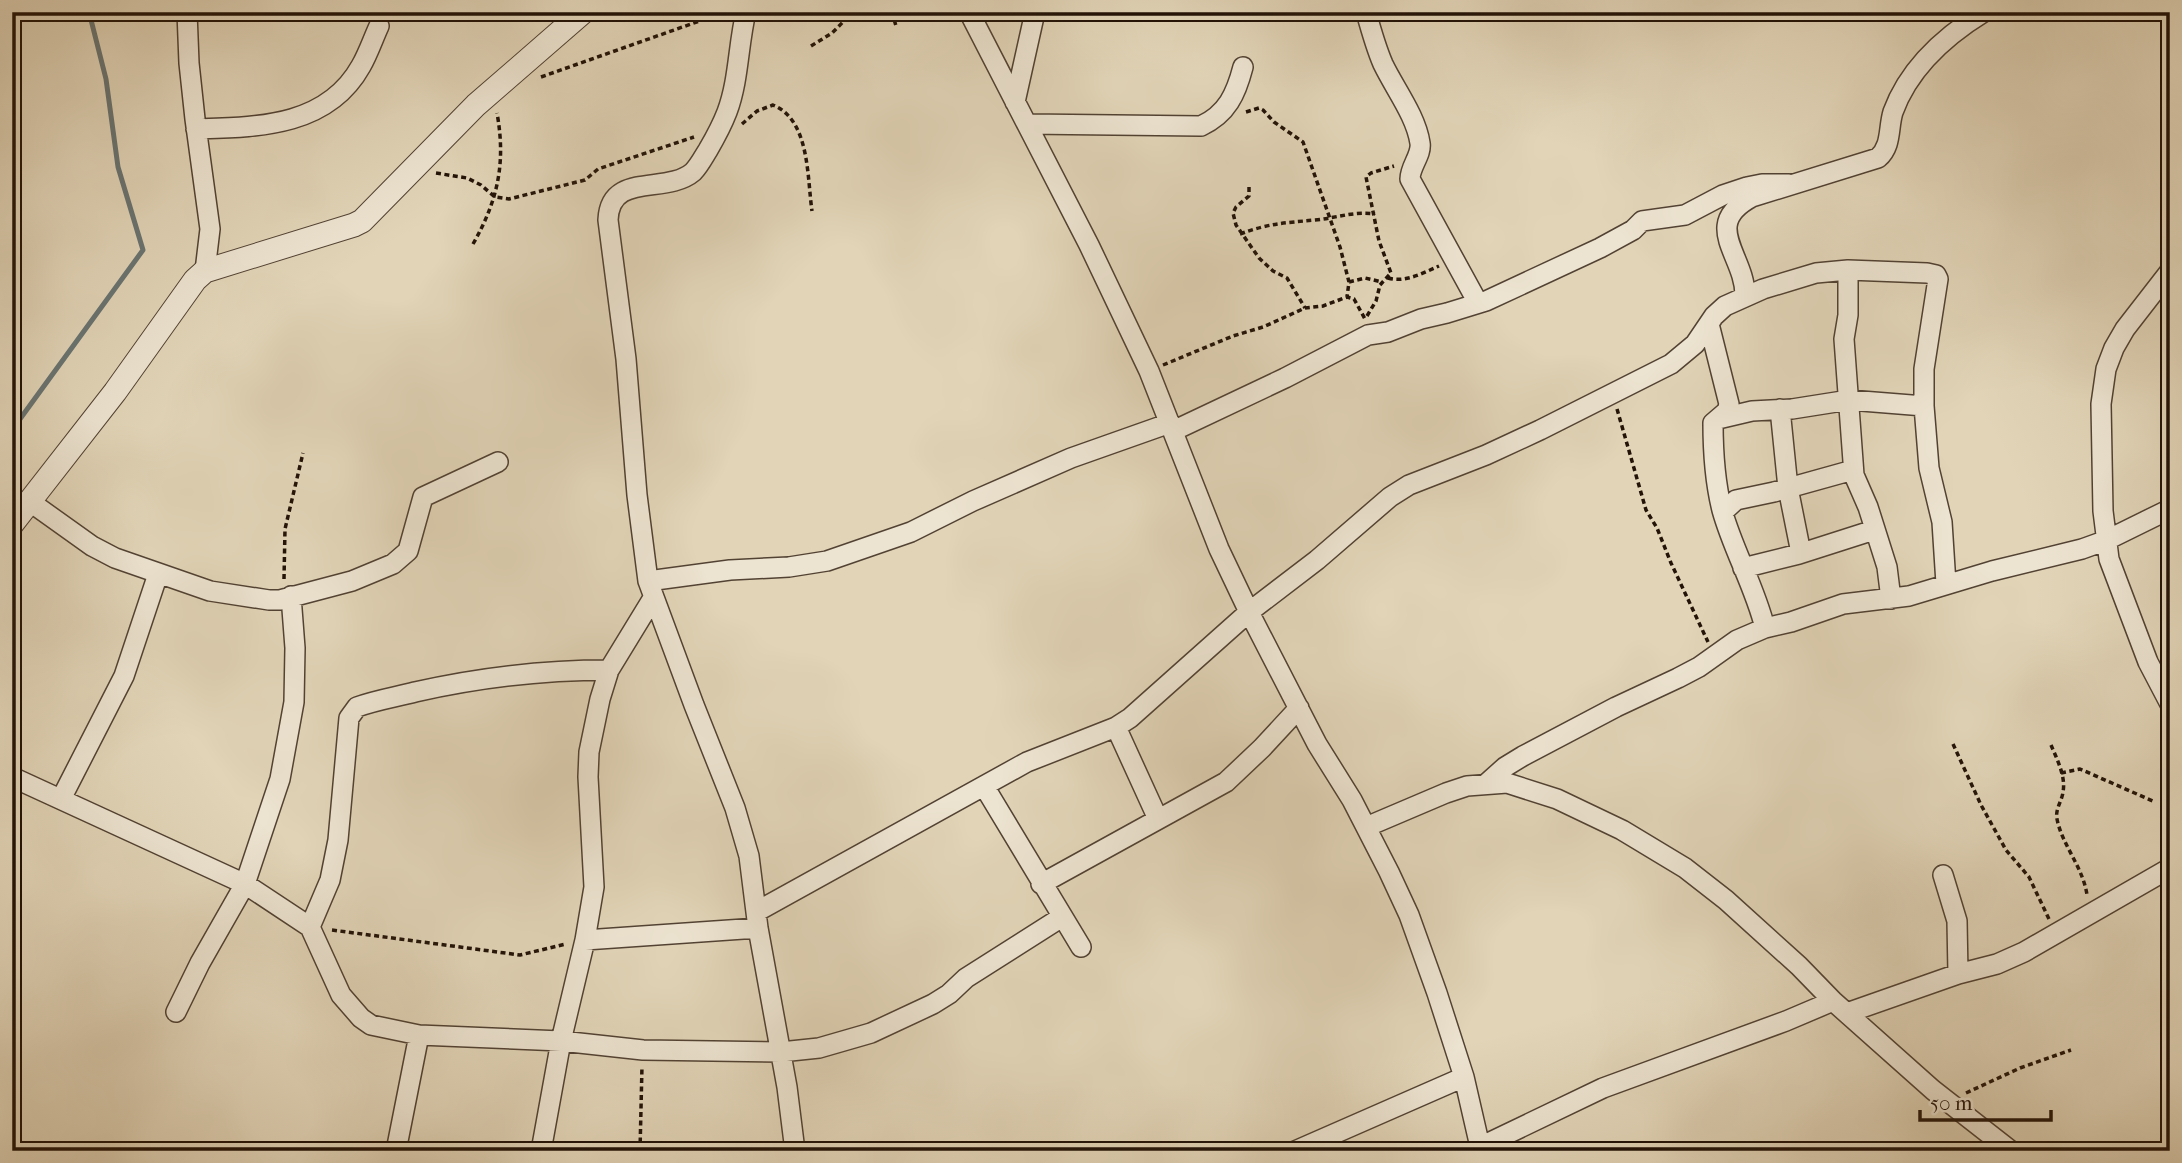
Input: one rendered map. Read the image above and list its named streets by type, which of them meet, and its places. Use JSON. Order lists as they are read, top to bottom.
{
  "scale_bar": "50 m"
}
